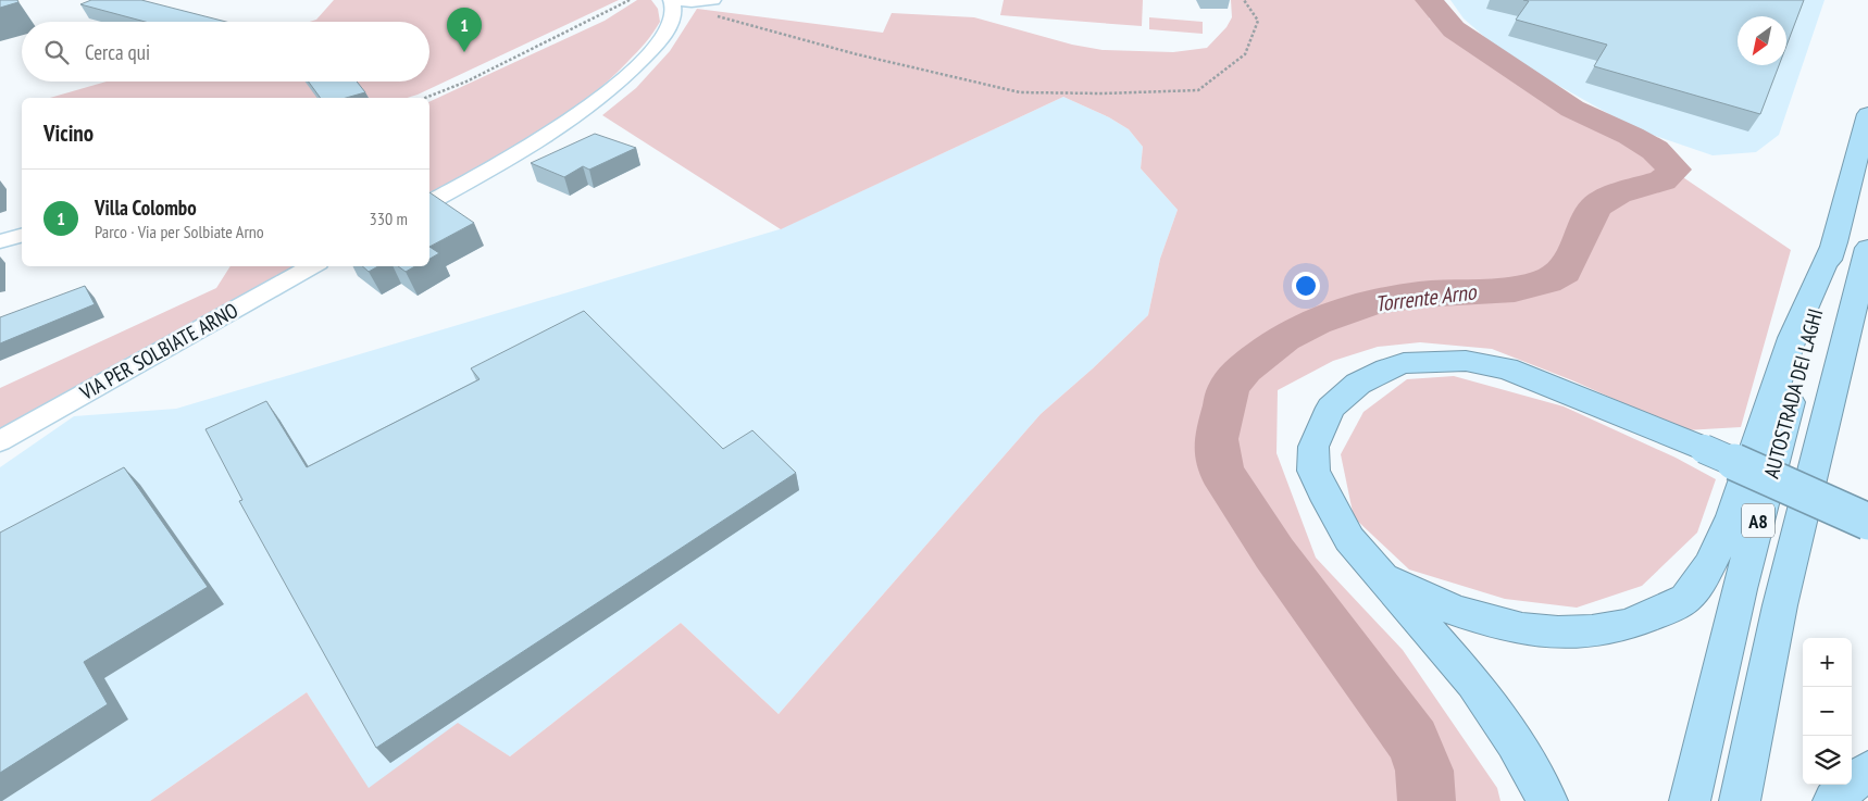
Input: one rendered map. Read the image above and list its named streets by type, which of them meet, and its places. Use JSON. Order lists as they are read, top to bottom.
{
  "streets": {
    "highway": ["AUTOSTRADA DEI LAGHI", "A8"],
    "street": ["VIA PER SOLBIATE ARNO"]
  },
  "water": ["Torrente Arno"],
  "north": "bottom left",
  "page": {
    "pins": "1",
    "search": "Cerca qui",
    "heading": "Vicino",
    "list": [
      {
        "mark": "1",
        "name": "Villa Colombo",
        "note": "Parco · Via per Solbiate Arno",
        "value": "330 m"
      }
    ],
    "map_buttons": ["+", "−"]
  }
}
